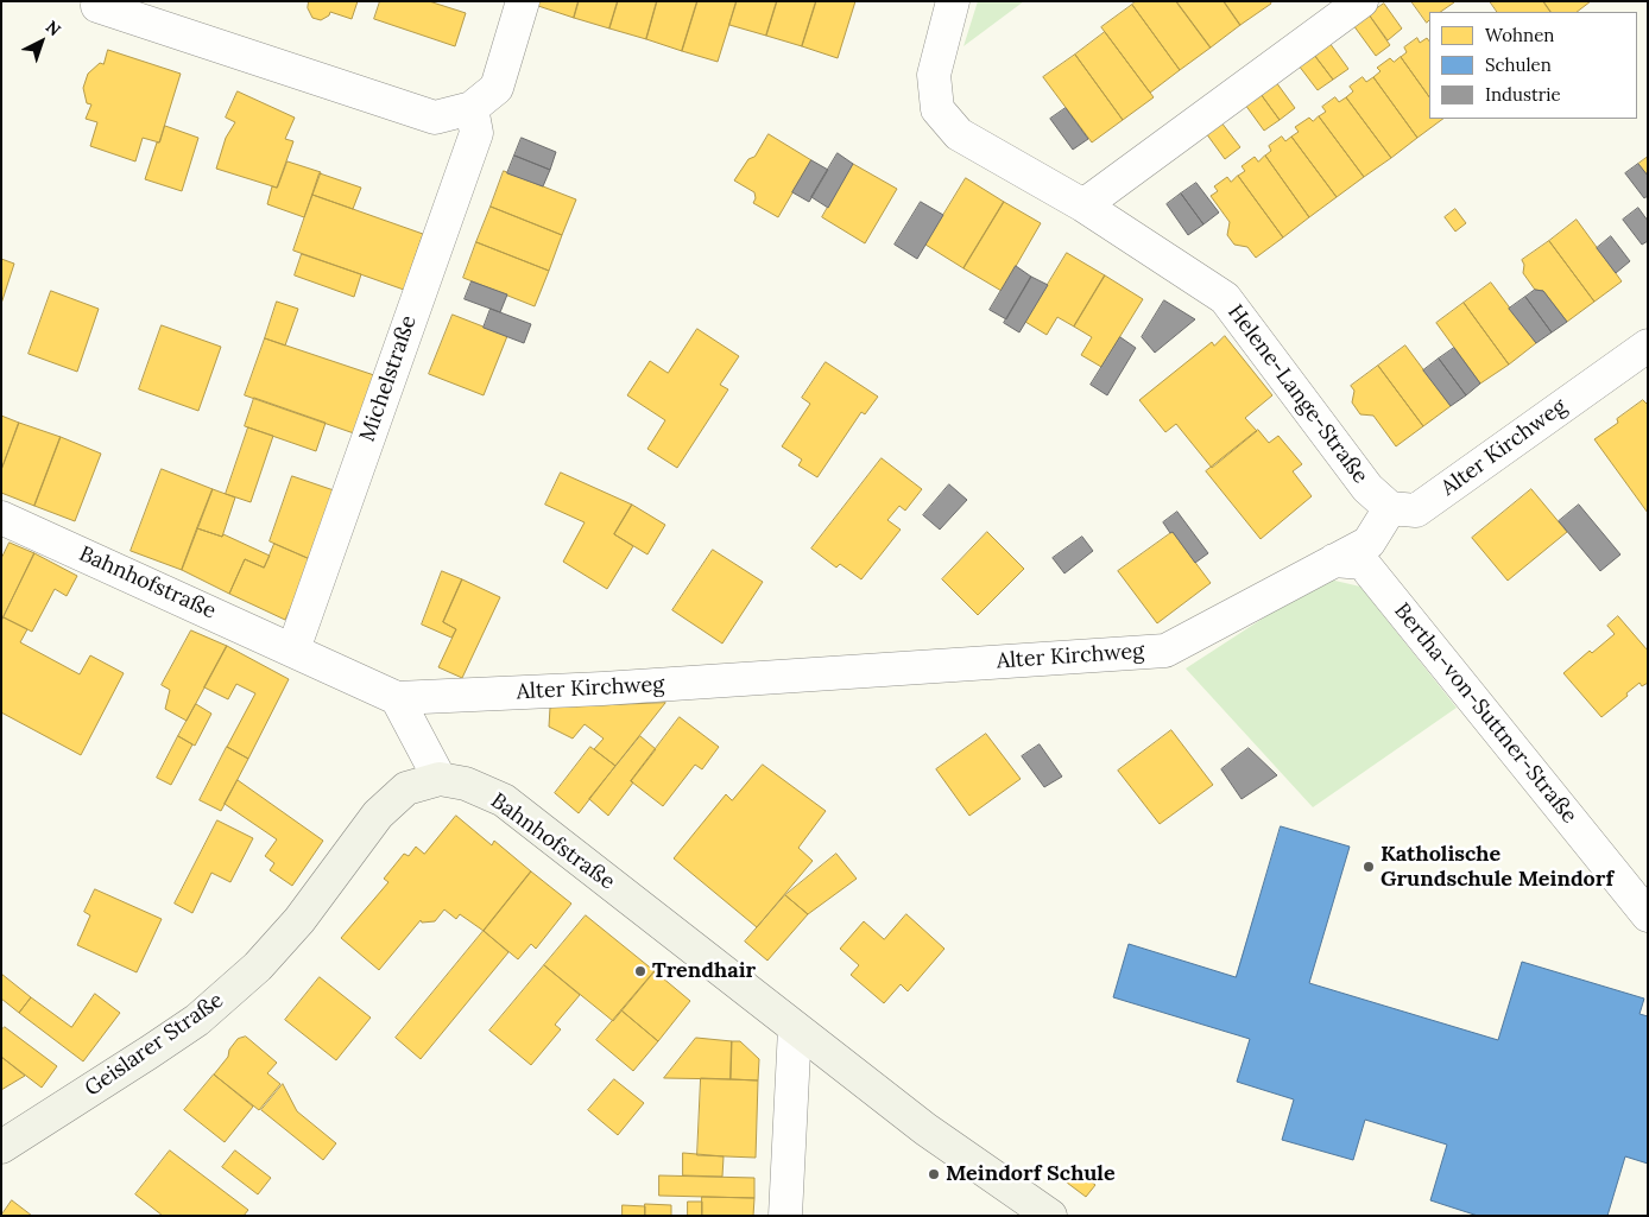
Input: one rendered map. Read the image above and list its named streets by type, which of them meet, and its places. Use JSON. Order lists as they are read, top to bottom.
{
  "streets": {
    "main road": ["Bahnhofstraße", "Geislarer Straße"],
    "street": [
      "Michelstraße",
      "Helene-Lange-Straße",
      "Alter Kirchweg",
      "Bertha-von-Suttner-Straße"
    ]
  },
  "crossings": [
    ["Michelstraße", "Bahnhofstraße"],
    ["Helene-Lange-Straße", "Alter Kirchweg"],
    ["Alter Kirchweg", "Bahnhofstraße"],
    ["Alter Kirchweg", "Bertha-von-Suttner-Straße"],
    ["Bahnhofstraße", "Geislarer Straße"]
  ],
  "places": ["Katholische Grundschule Meindorf", "Trendhair", "Meindorf Schule"],
  "legend": ["Wohnen", "Schulen", "Industrie"],
  "north": "top right"
}
